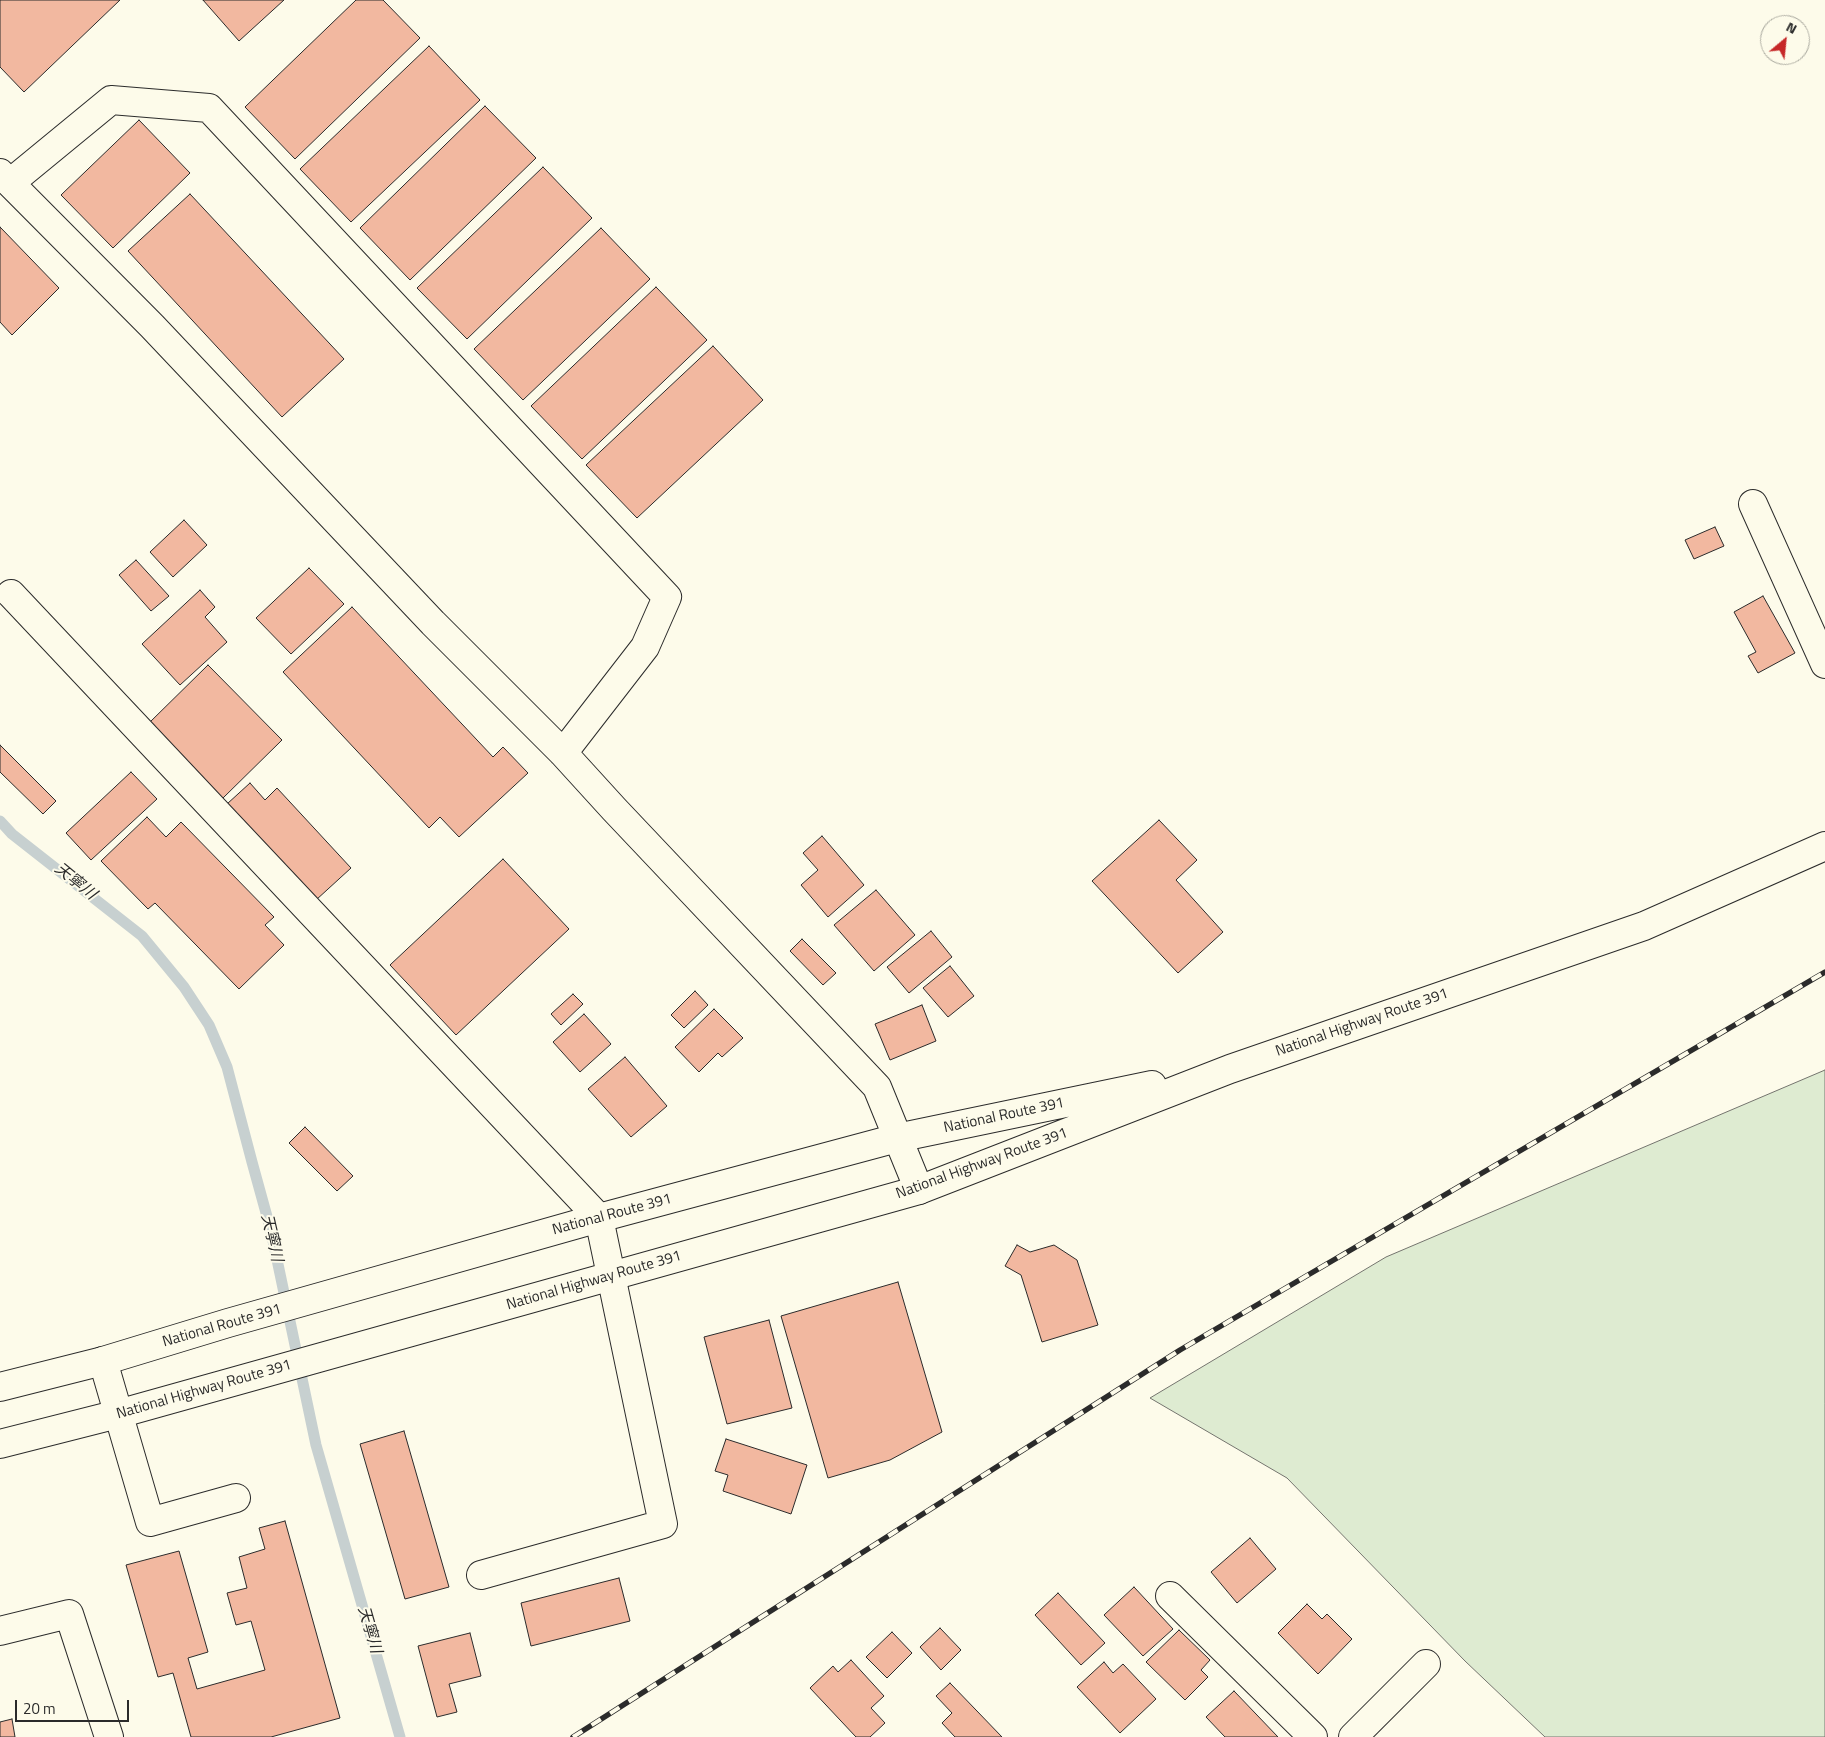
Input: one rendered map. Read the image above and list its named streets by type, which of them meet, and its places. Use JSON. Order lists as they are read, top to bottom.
{
  "streets": {
    "main road": ["National Highway Route 391", "National Route 391"]
  },
  "crossings": [
    ["National Highway Route 391", "National Route 391"]
  ],
  "water": ["天寧川"],
  "scale_bar": "20 m",
  "north": "top right"
}
